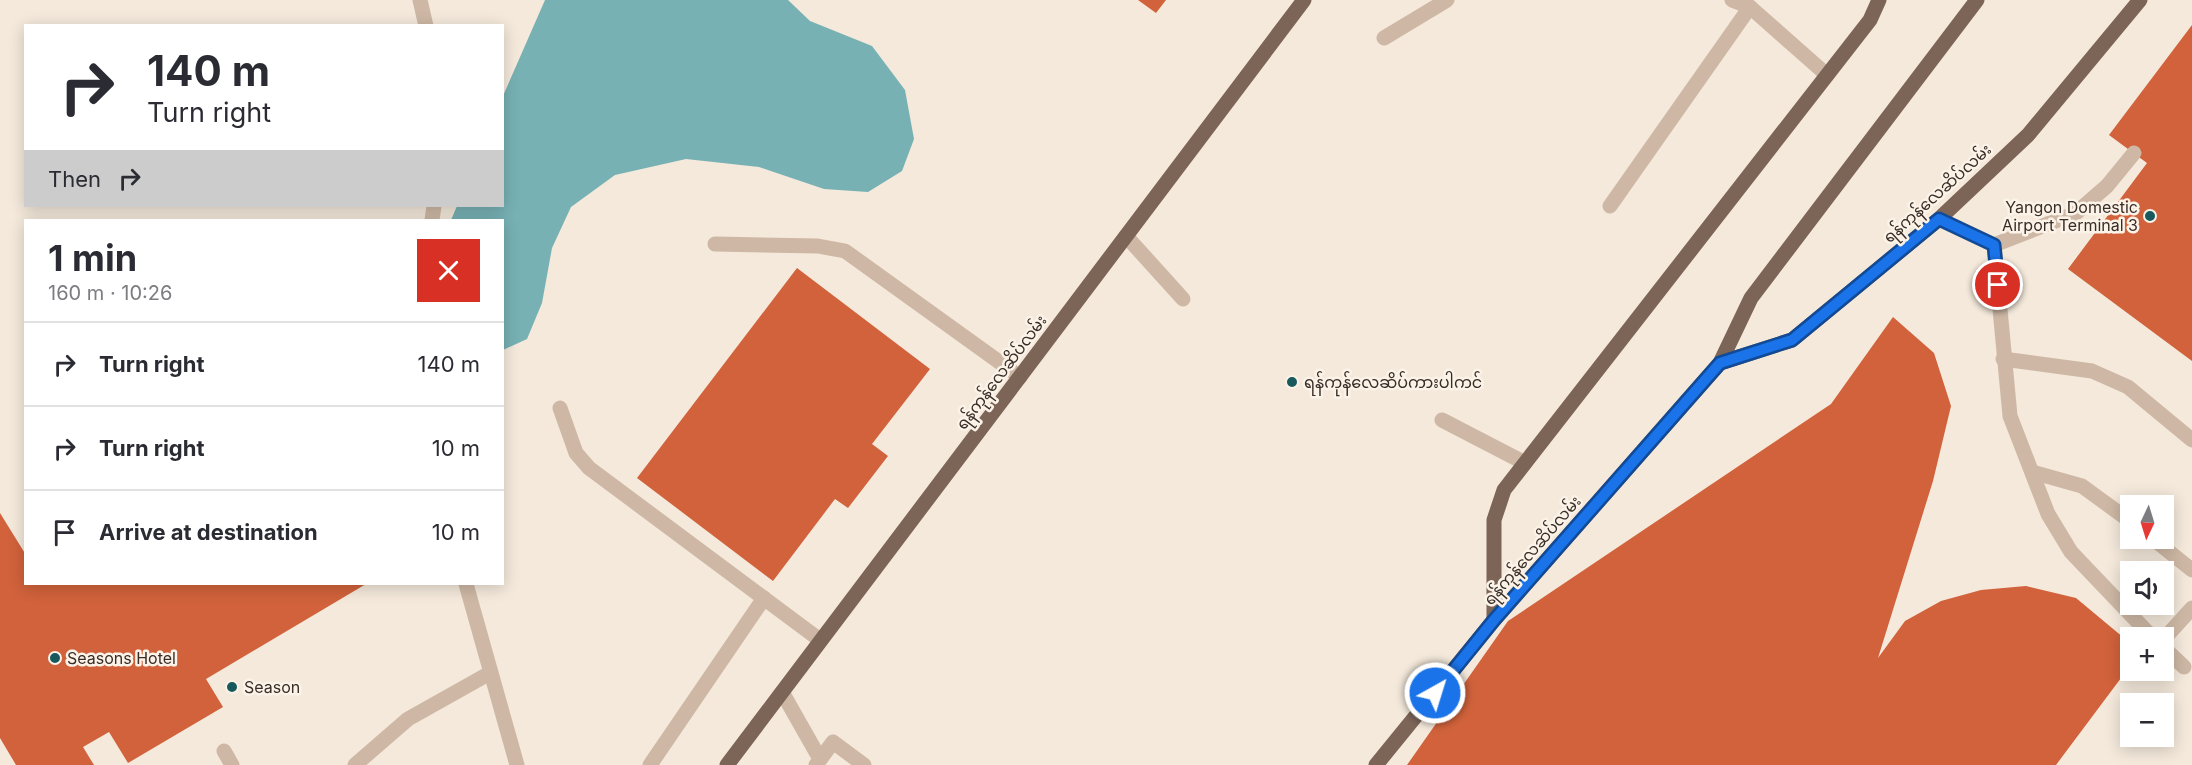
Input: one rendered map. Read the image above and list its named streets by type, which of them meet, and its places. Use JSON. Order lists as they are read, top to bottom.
{
  "streets": {
    "main road": ["ရန်ကုန်လေဆိပ်လမ်း"]
  },
  "places": [
    "Yangon Domestic Airport Terminal 3",
    "ရန်ကုန်လေဆိပ်ကားပါကင်",
    "Seasons Hotel",
    "Season"
  ],
  "north": "bottom",
  "page": {
    "turn": ["140 m", "Turn right"],
    "then": "Then",
    "heading": ["1 min", "160 m · 10:26"],
    "list": [
      {
        "name": "Turn right",
        "value": "140 m"
      },
      {
        "name": "Turn right",
        "value": "10 m"
      },
      {
        "name": "Arrive at destination",
        "value": "10 m"
      }
    ],
    "map_buttons": ["+", "−"]
  }
}
